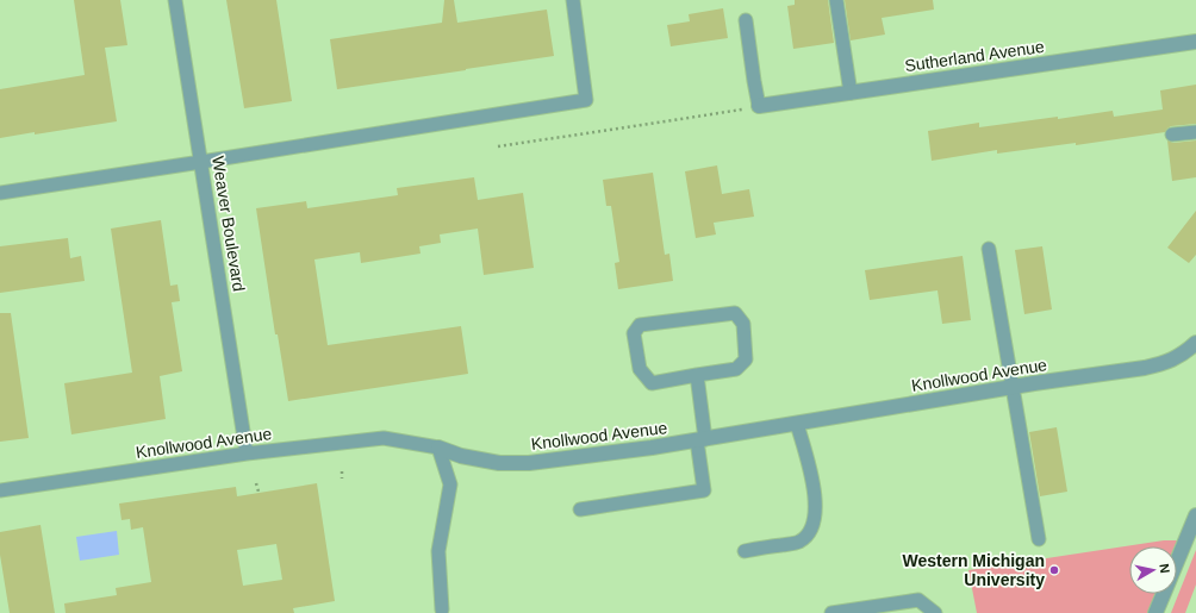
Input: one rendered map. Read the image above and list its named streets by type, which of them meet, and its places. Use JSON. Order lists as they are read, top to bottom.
{
  "streets": {
    "street": ["Sutherland Avenue", "Knollwood Avenue"],
    "lane": ["Weaver Boulevard"]
  },
  "crossings": [
    ["Weaver Boulevard", "Knollwood Avenue"]
  ],
  "places": ["Western Michigan University"],
  "north": "right"
}
